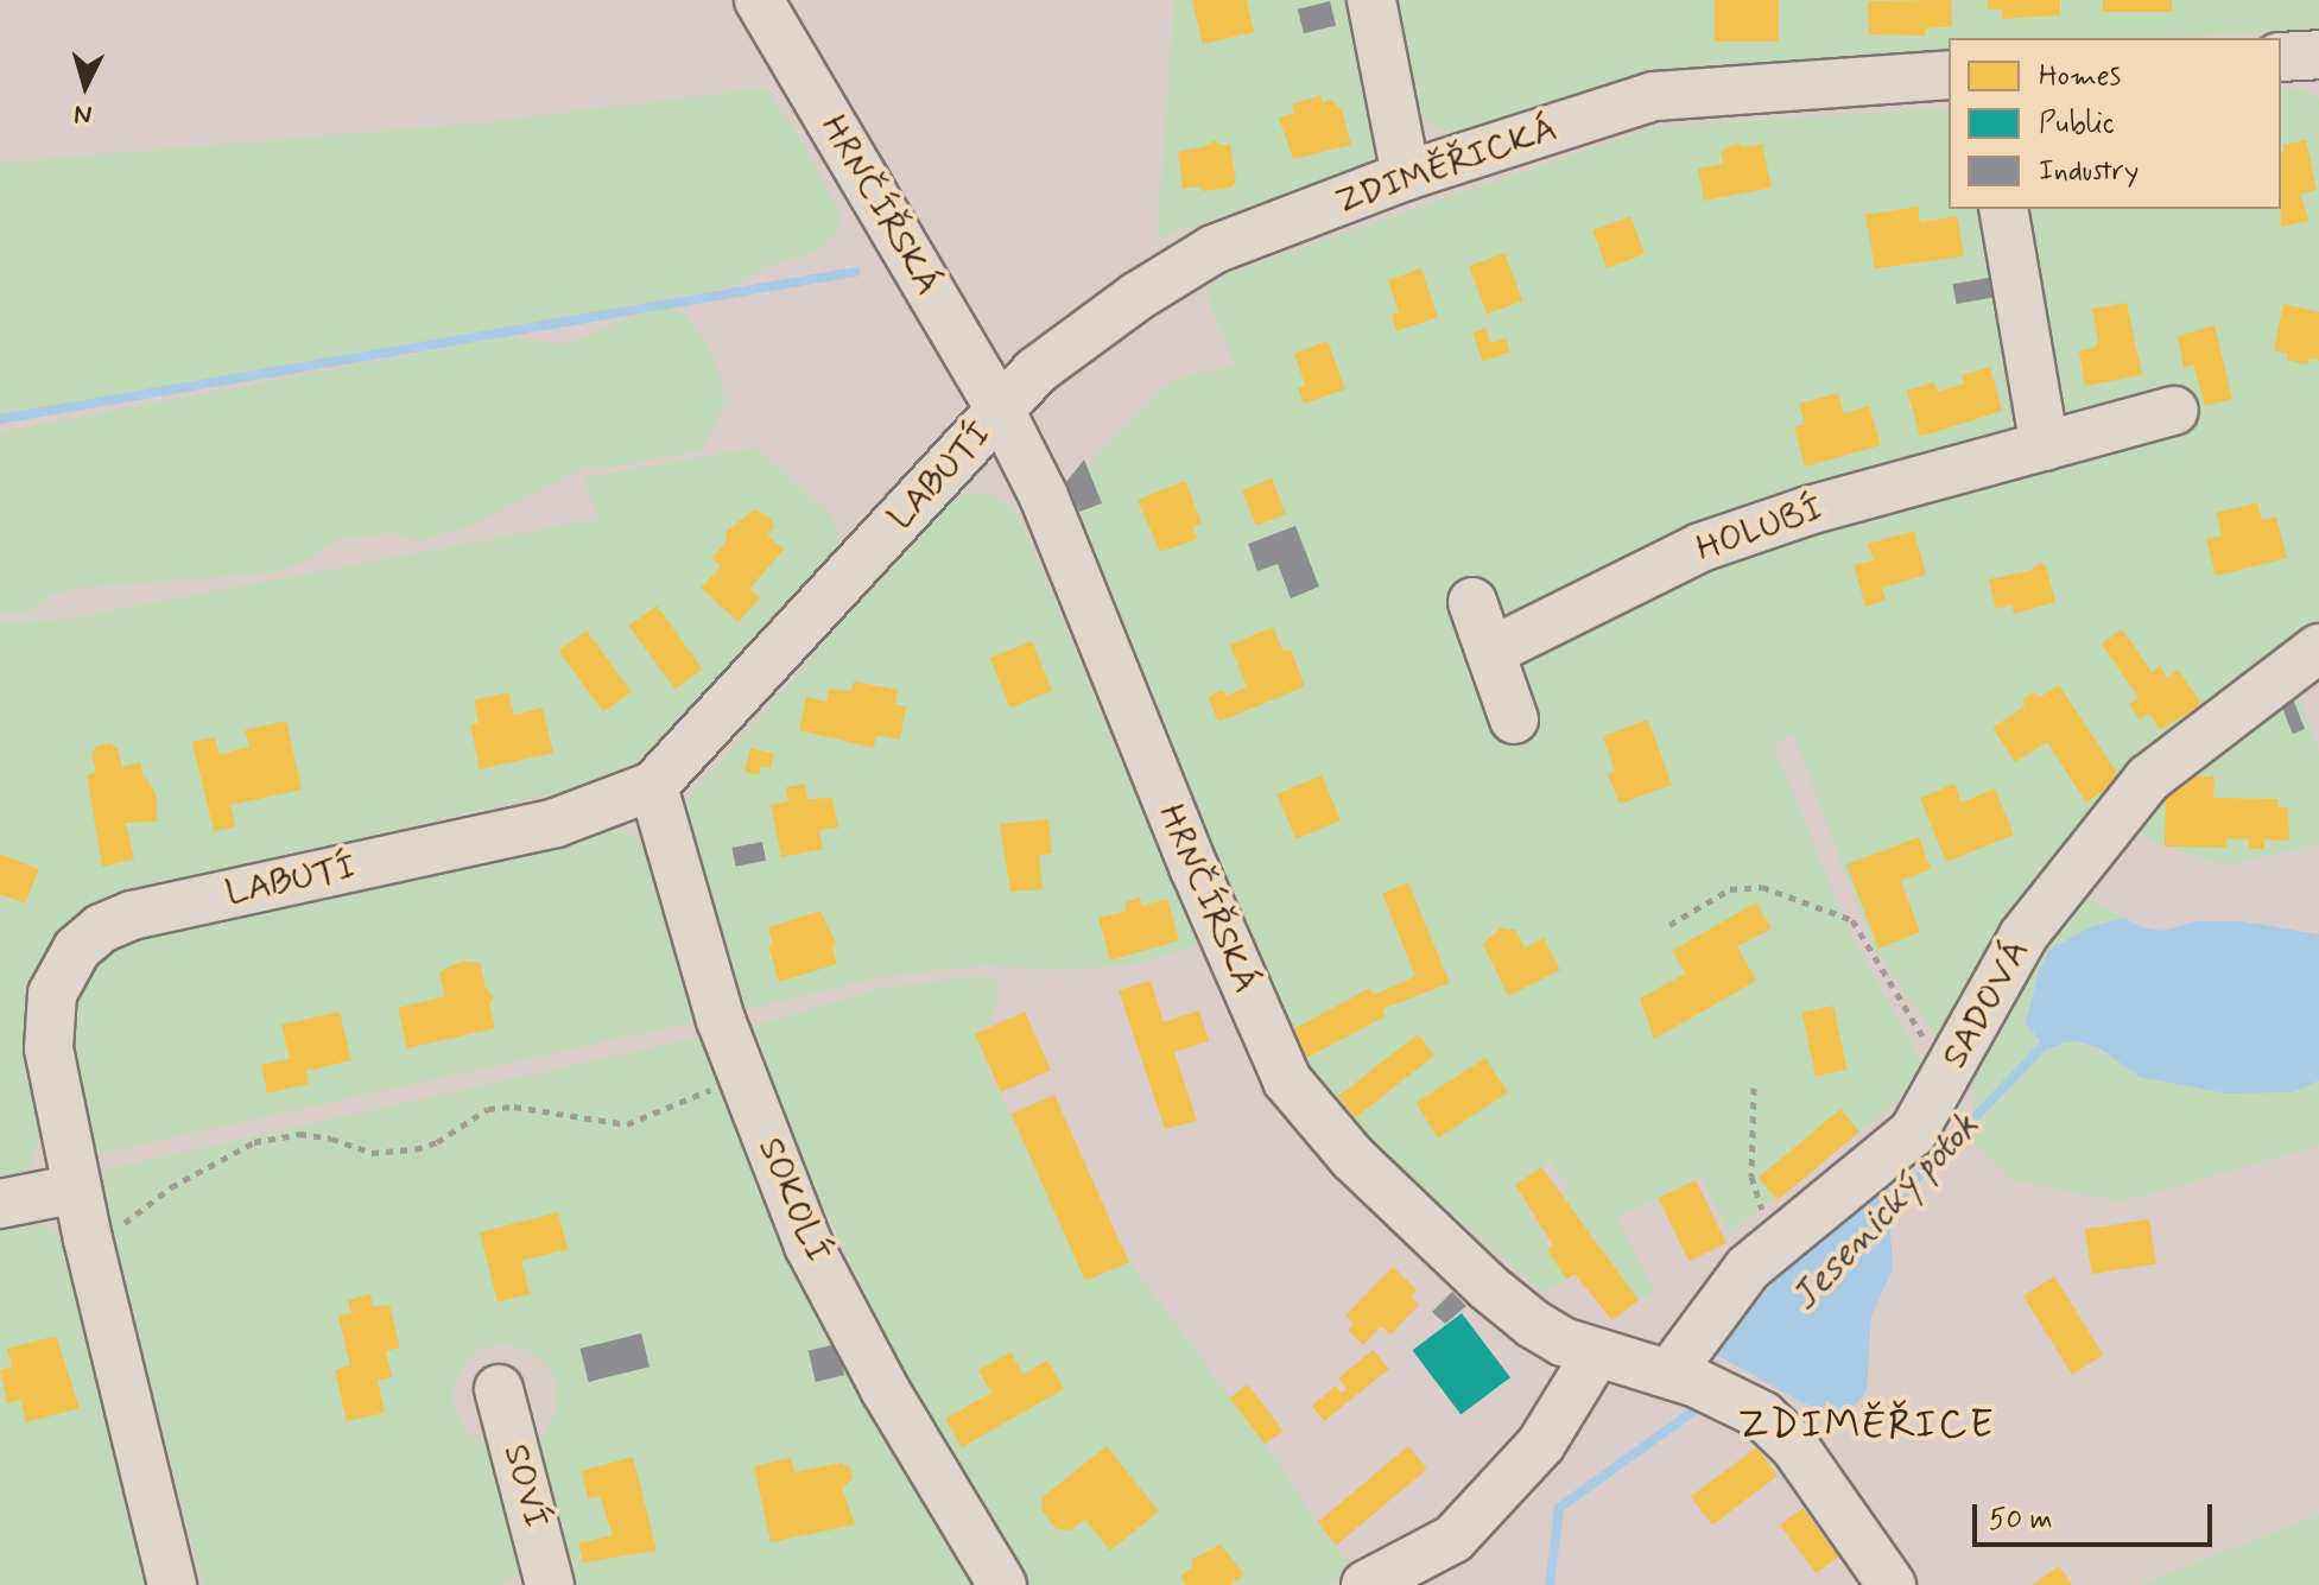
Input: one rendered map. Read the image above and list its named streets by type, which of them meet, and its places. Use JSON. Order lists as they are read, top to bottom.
{
  "streets": {
    "street": [
      "ZDIMĚŘICKÁ",
      "HRNČÍŘSKÁ",
      "LABUTÍ",
      "HOLUBÍ",
      "SADOVÁ",
      "SOKOLÍ",
      "SOVÍ"
    ]
  },
  "crossings": [
    ["ZDIMĚŘICKÁ", "HRNČÍŘSKÁ"],
    ["ZDIMĚŘICKÁ", "LABUTÍ"],
    ["HRNČÍŘSKÁ", "LABUTÍ"],
    ["HRNČÍŘSKÁ", "SADOVÁ"],
    ["LABUTÍ", "SOKOLÍ"]
  ],
  "districts": ["ZDIMĚŘICE"],
  "water": ["Jesenický potok"],
  "legend": ["Homes", "Public", "Industry"],
  "scale_bar": "50 m",
  "north": "bottom"
}
